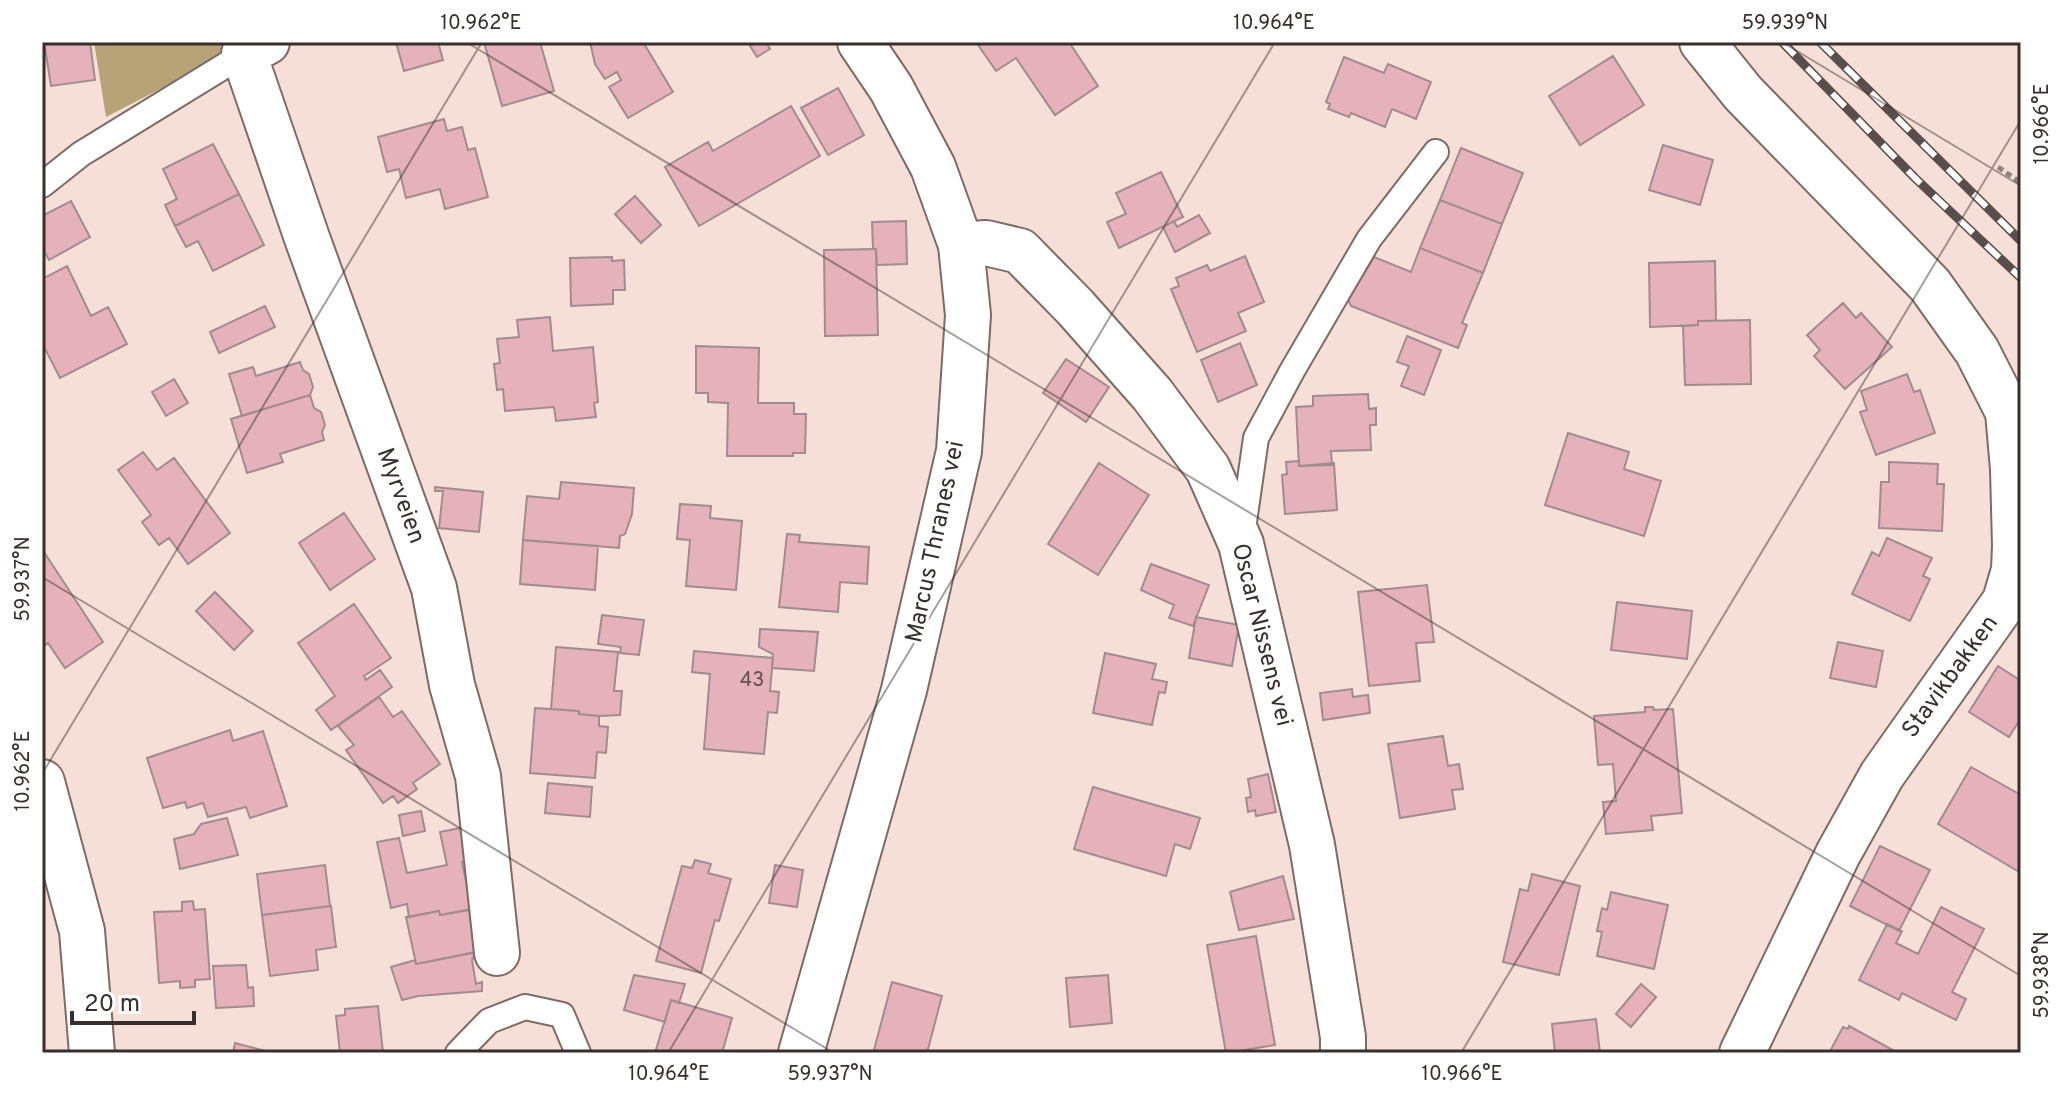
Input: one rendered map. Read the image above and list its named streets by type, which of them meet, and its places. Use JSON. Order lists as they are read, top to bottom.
{
  "streets": {
    "street": [
      "Myrveien",
      "Marcus Thranes vei",
      "Oscar Nissens vei",
      "Stavikbakken"
    ]
  },
  "crossings": [
    ["Marcus Thranes vei", "Oscar Nissens vei"]
  ],
  "house_numbers": ["43"],
  "scale_bar": "20 m",
  "coordinates": [
    "10.962°E",
    "10.964°E",
    "59.939°N",
    "10.966°E",
    "59.937°N",
    "59.938°N"
  ]
}
